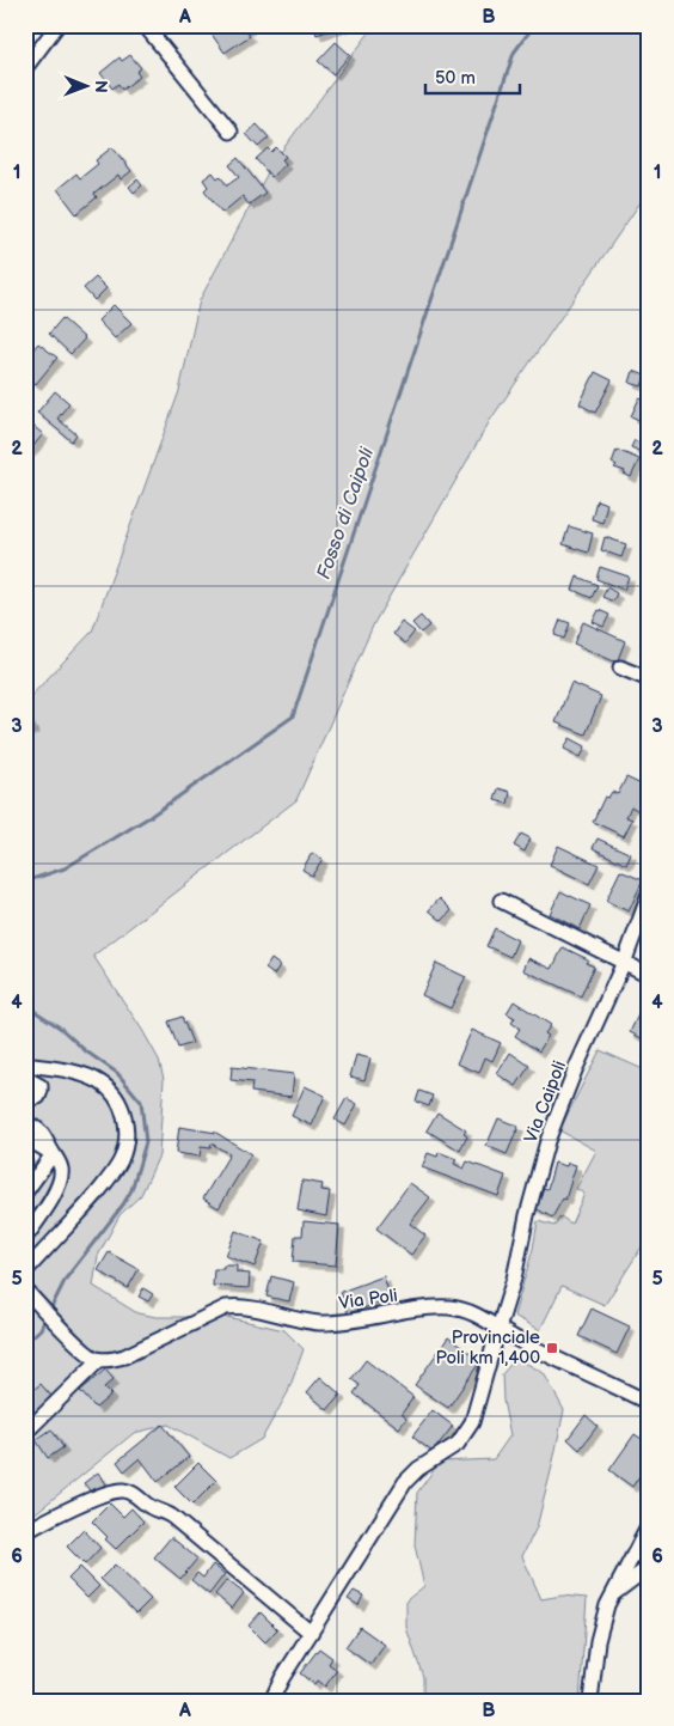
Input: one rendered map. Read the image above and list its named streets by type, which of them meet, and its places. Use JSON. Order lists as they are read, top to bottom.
{
  "streets": {
    "street": ["Via Caipoli", "Via Poli"]
  },
  "crossings": [
    ["Via Caipoli", "Via Poli"]
  ],
  "water": ["Fosso di Caipoli"],
  "places": {
    "transit": ["Provinciale Poli km 1,400"]
  },
  "scale_bar": "50 m",
  "north": "right",
  "grid": {
    "columns": ["A", "B"],
    "rows": [
      "1",
      "2",
      "3",
      "4",
      "5",
      "6"
    ]
  }
}
